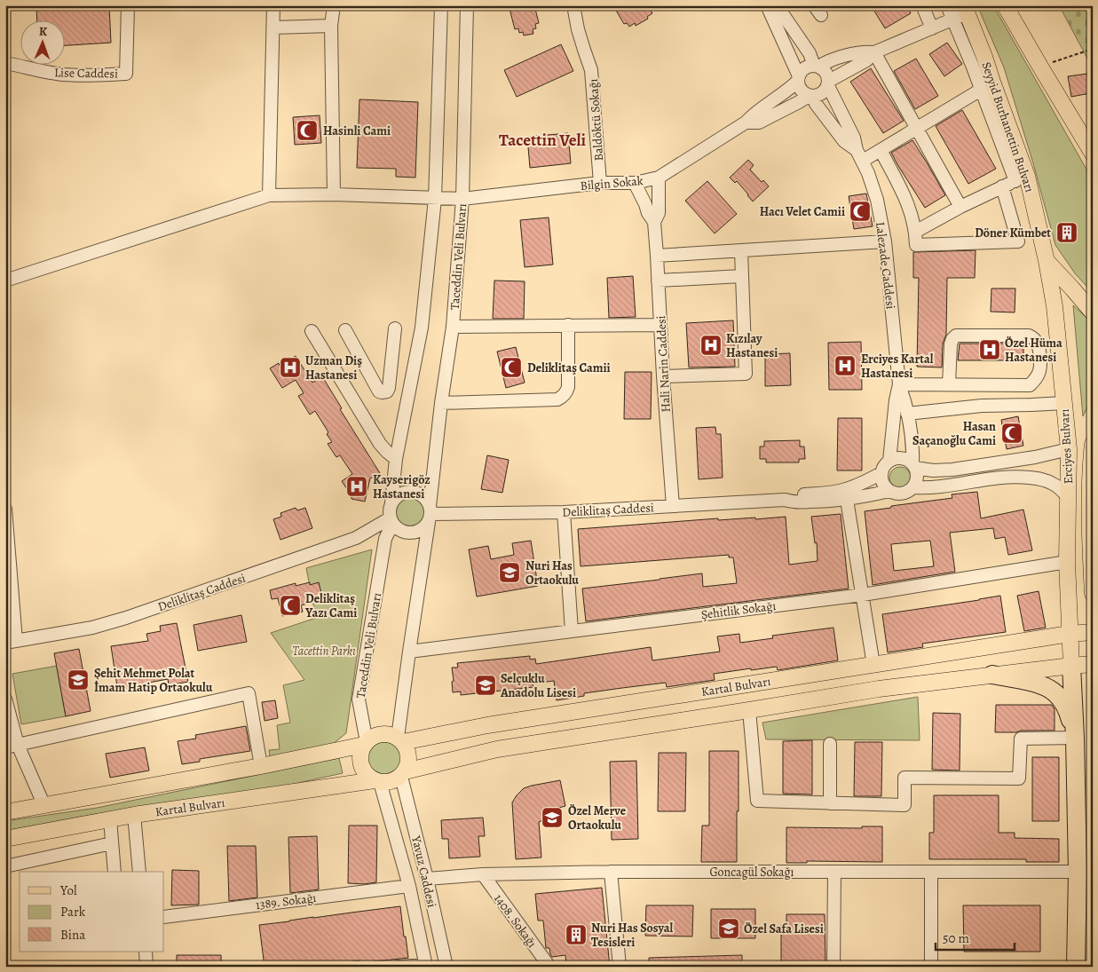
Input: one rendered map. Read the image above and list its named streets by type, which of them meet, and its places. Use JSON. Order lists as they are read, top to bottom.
{
  "streets": {
    "main road": ["Seyyid Burhanettin Bulvarı", "Erciyes Bulvarı", "Kartal Bulvarı"],
    "street": [
      "Lise Caddesi",
      "Baldöktü Sokağı",
      "Bilgin Sokak",
      "Taceddin Veli Bulvarı",
      "Lalezade Caddesi",
      "Hali Narin Caddesi",
      "Deliklitaş Caddesi",
      "Şehitlik Sokağı",
      "Yavuz Caddesi",
      "Goncagül Sokağı",
      "1389. Sokağı",
      "1408. Sokağı"
    ]
  },
  "crossings": [
    ["Baldöktü Sokağı", "Bilgin Sokak"],
    ["Seyyid Burhanettin Bulvarı", "Erciyes Bulvarı"],
    ["Bilgin Sokak", "Taceddin Veli Bulvarı"],
    ["Bilgin Sokak", "Lalezade Caddesi"],
    ["Bilgin Sokak", "Hali Narin Caddesi"],
    ["Taceddin Veli Bulvarı", "Deliklitaş Caddesi"],
    ["Taceddin Veli Bulvarı", "Şehitlik Sokağı"],
    ["Taceddin Veli Bulvarı", "Kartal Bulvarı"],
    ["Taceddin Veli Bulvarı", "Yavuz Caddesi"],
    ["Lalezade Caddesi", "Deliklitaş Caddesi"],
    ["Hali Narin Caddesi", "Deliklitaş Caddesi"],
    ["Erciyes Bulvarı", "Şehitlik Sokağı"],
    ["Erciyes Bulvarı", "Kartal Bulvarı"],
    ["Kartal Bulvarı", "Yavuz Caddesi"],
    ["Yavuz Caddesi", "Goncagül Sokağı"],
    ["Yavuz Caddesi", "1389. Sokağı"],
    ["Goncagül Sokağı", "1408. Sokağı"]
  ],
  "districts": ["Tacettin Veli"],
  "parks": ["Tacettin Parkı"],
  "places": {
    "mosque": [
      "Hasinli Cami",
      "Hacı Velet Camii",
      "Deliklitaş Camii",
      "Hasan Saçanoğlu Cami",
      "Deliklitaş Yazı Cami"
    ],
    "building": ["Döner Kümbet", "Nuri Has Sosyal Tesisleri"],
    "hospital": [
      "Kızılay Hastanesi",
      "Özel Hüma Hastanesi",
      "Erciyes Kartal Hastanesi",
      "Uzman Diş Hastanesi",
      "Kayserigöz Hastanesi"
    ],
    "school or university": [
      "Nuri Has Ortaokulu",
      "Şehit Mehmet Polat İmam Hatip Ortaokulu",
      "Selçuklu Anadolu Lisesi",
      "Özel Merve Ortaokulu",
      "Özel Safa Lisesi"
    ]
  },
  "legend": ["Yol", "Park", "Bina"],
  "scale_bar": "50 m",
  "north": "top"
}
